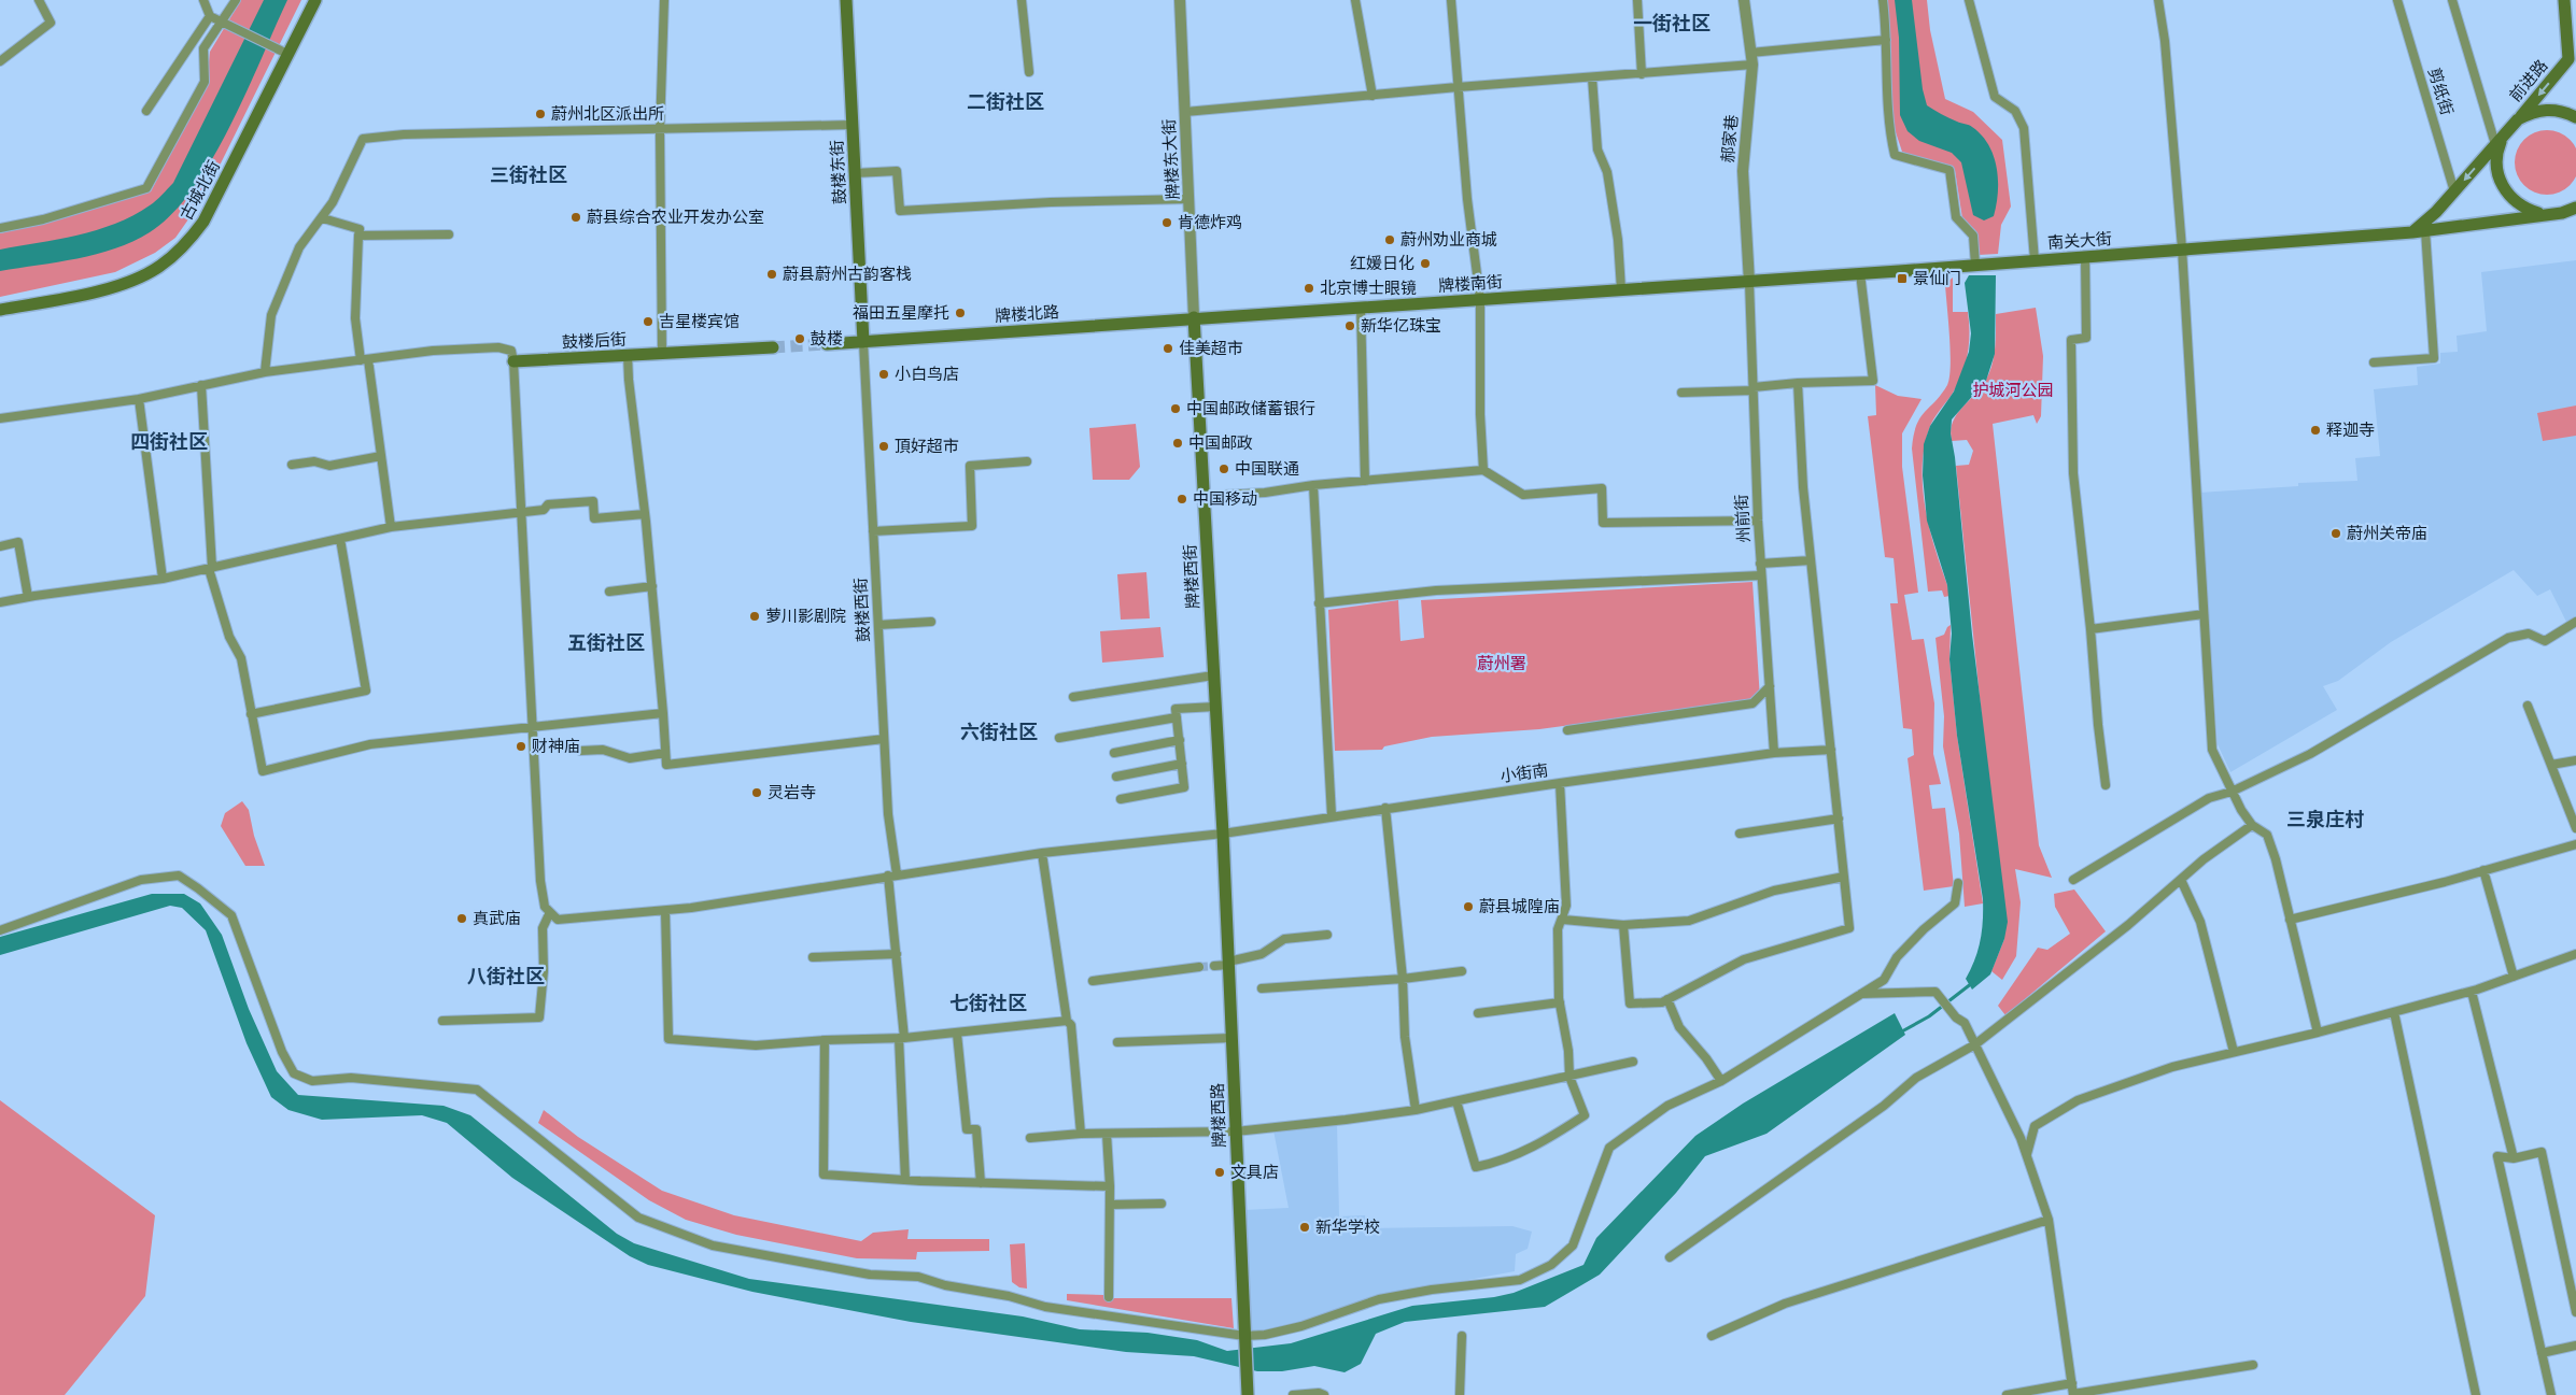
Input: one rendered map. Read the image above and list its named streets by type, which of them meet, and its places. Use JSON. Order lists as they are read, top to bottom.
{
  "streets": {
    "main road": [
      "前进路",
      "鼓楼东街",
      "古城北街",
      "南关大街",
      "牌楼南街",
      "牌楼北路",
      "鼓楼后街",
      "牌楼西街",
      "牌楼西路"
    ],
    "street": [
      "剪纸街",
      "郝家巷",
      "牌楼东大街",
      "州前街",
      "鼓楼西街",
      "小街南"
    ]
  },
  "crossings": [
    ["前进路", "南关大街"],
    ["剪纸街", "南关大街"],
    ["郝家巷", "南关大街"],
    ["郝家巷", "牌楼南街"],
    ["郝家巷", "州前街"],
    ["牌楼东大街", "牌楼南街"],
    ["牌楼东大街", "牌楼北路"],
    ["牌楼东大街", "牌楼西街"],
    ["鼓楼东街", "牌楼北路"],
    ["鼓楼东街", "鼓楼西街"],
    ["南关大街", "牌楼南街"],
    ["南关大街", "州前街"],
    ["牌楼南街", "牌楼北路"],
    ["牌楼南街", "州前街"],
    ["牌楼南街", "牌楼西街"],
    ["牌楼北路", "牌楼西街"],
    ["牌楼北路", "鼓楼西街"],
    ["州前街", "小街南"],
    ["牌楼西街", "小街南"],
    ["牌楼西街", "牌楼西路"],
    ["鼓楼西街", "小街南"],
    ["小街南", "牌楼西路"]
  ],
  "one_way": ["前进路"],
  "districts": [
    "一街社区",
    "二街社区",
    "三街社区",
    "四街社区",
    "五街社区",
    "六街社区",
    "三泉庄村",
    "八街社区",
    "七街社区"
  ],
  "parks": ["护城河公园", "蔚州署"],
  "places": {
    "other": [
      "蔚州北区派出所",
      "蔚县综合农业开发办公室",
      "肯德炸鸡",
      "蔚州劝业商城",
      "红媛日化",
      "蔚县蔚州古韵客栈",
      "北京博士眼镜",
      "福田五星摩托",
      "吉星楼宾馆",
      "新华亿珠宝",
      "鼓楼",
      "佳美超市",
      "小白鸟店",
      "中国邮政储蓄银行",
      "释迦寺",
      "中国邮政",
      "頂好超市",
      "中国联通",
      "中国移动",
      "蔚州关帝庙",
      "萝川影剧院",
      "财神庙",
      "灵岩寺",
      "蔚县城隍庙",
      "真武庙",
      "文具店",
      "新华学校"
    ],
    "transit": ["景仙门"]
  }
}
